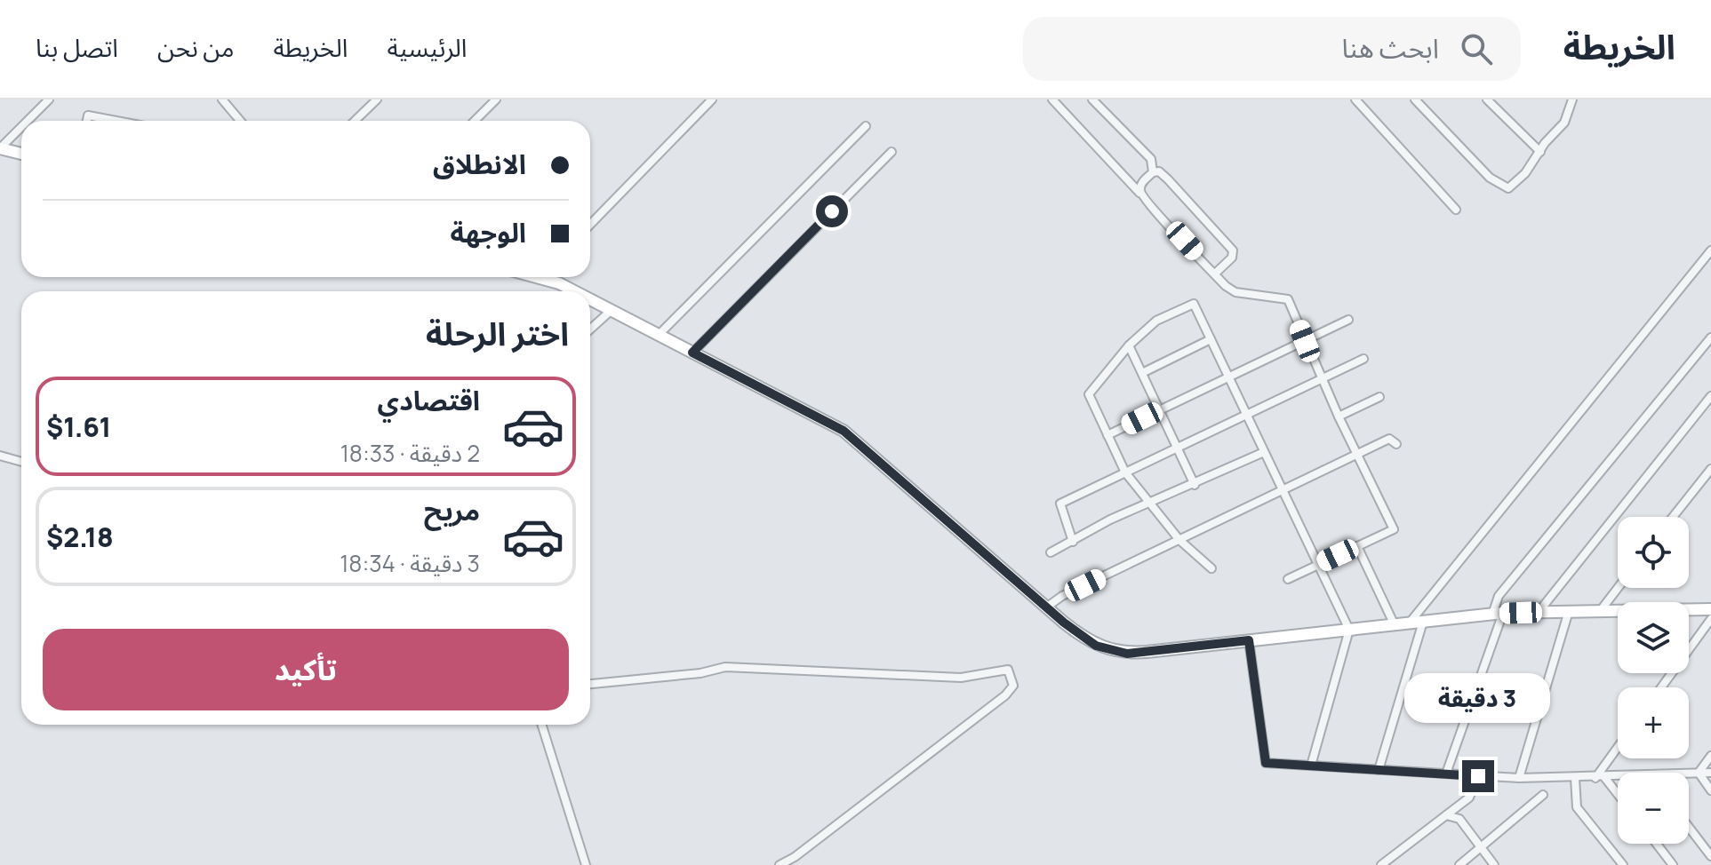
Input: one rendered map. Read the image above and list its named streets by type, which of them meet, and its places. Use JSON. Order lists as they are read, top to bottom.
{
  "page": {
    "header": "الخريطة",
    "search": "ابحث هنا",
    "nav": [
      "الرئيسية",
      "الخريطة",
      "من نحن",
      "اتصل بنا"
    ],
    "banner": ["الانطلاق", "الوجهة"],
    "heading": "اختر الرحلة",
    "list": [
      {
        "name": "اقتصادي",
        "note": "2 دقيقة · 18:33",
        "value": "$1.61"
      },
      {
        "name": "مريح",
        "note": "3 دقيقة · 18:34",
        "value": "$2.18"
      }
    ],
    "map_buttons": ["+", "−"],
    "buttons": "تأكيد",
    "bubble": "3 دقيقة"
  }
}
